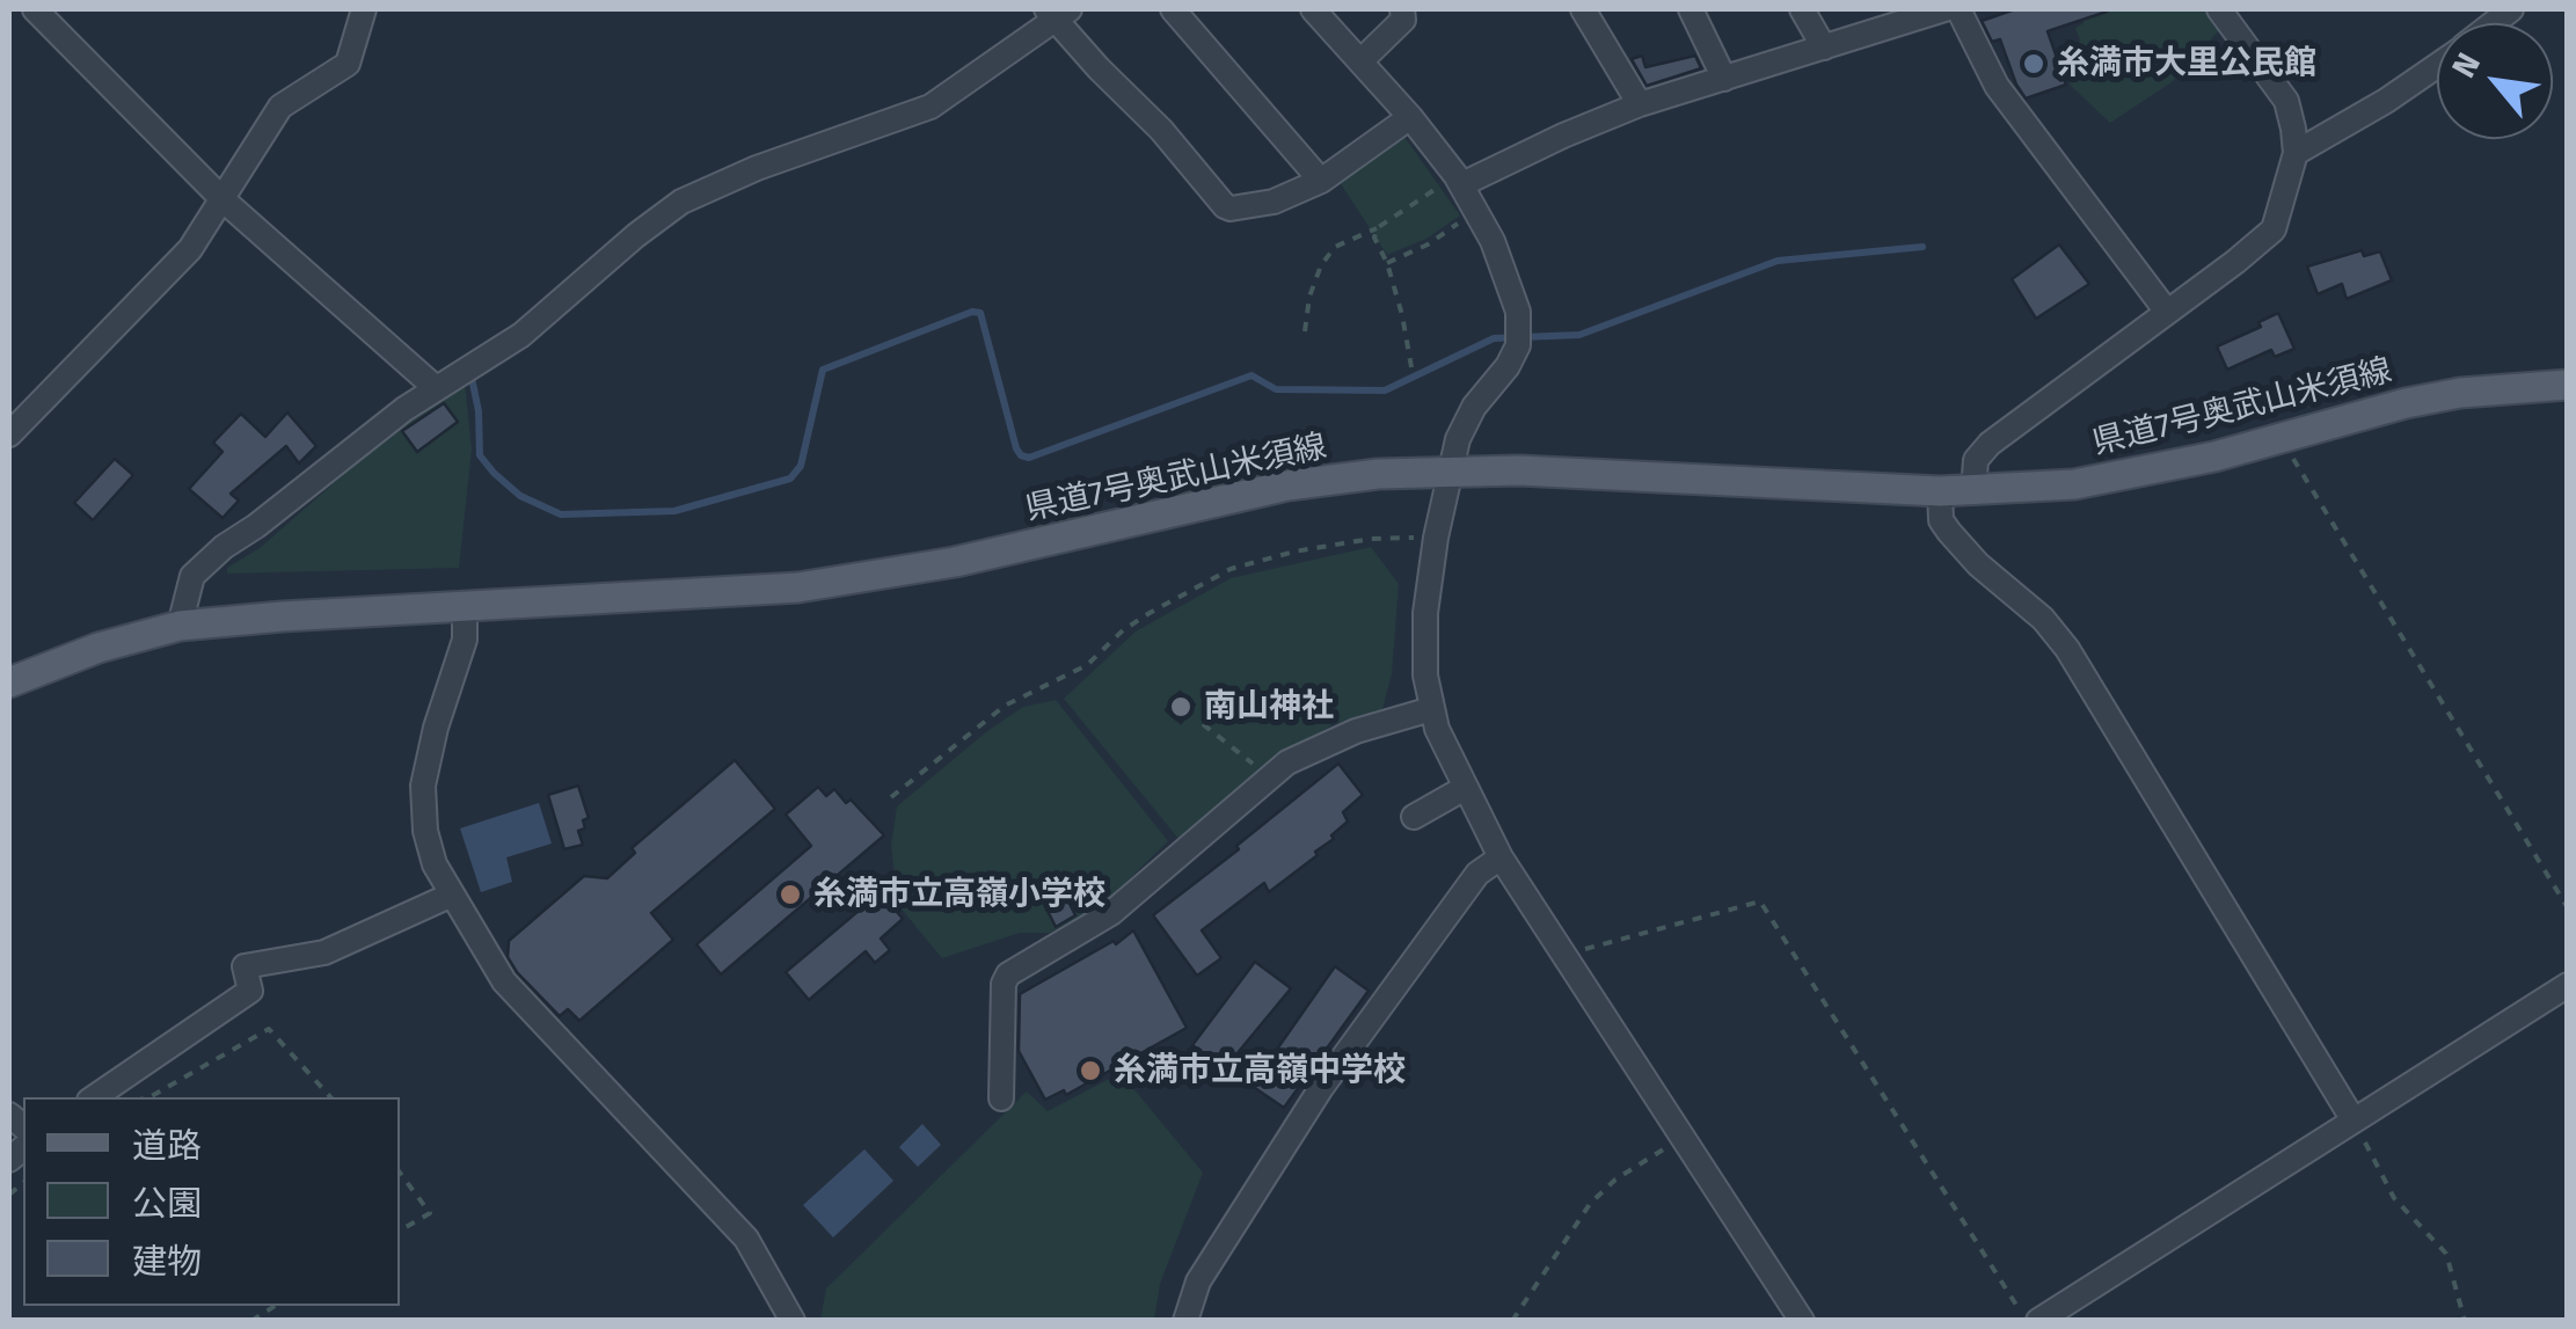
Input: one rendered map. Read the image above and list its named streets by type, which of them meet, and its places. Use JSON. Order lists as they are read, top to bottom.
{
  "streets": {
    "main road": ["県道7号奥武山米須線"]
  },
  "places": [
    "糸満市大里公民館",
    "南山神社",
    "糸満市立高嶺小学校",
    "糸満市立高嶺中学校"
  ],
  "legend": ["道路", "公園", "建物"],
  "north": "top left"
}
